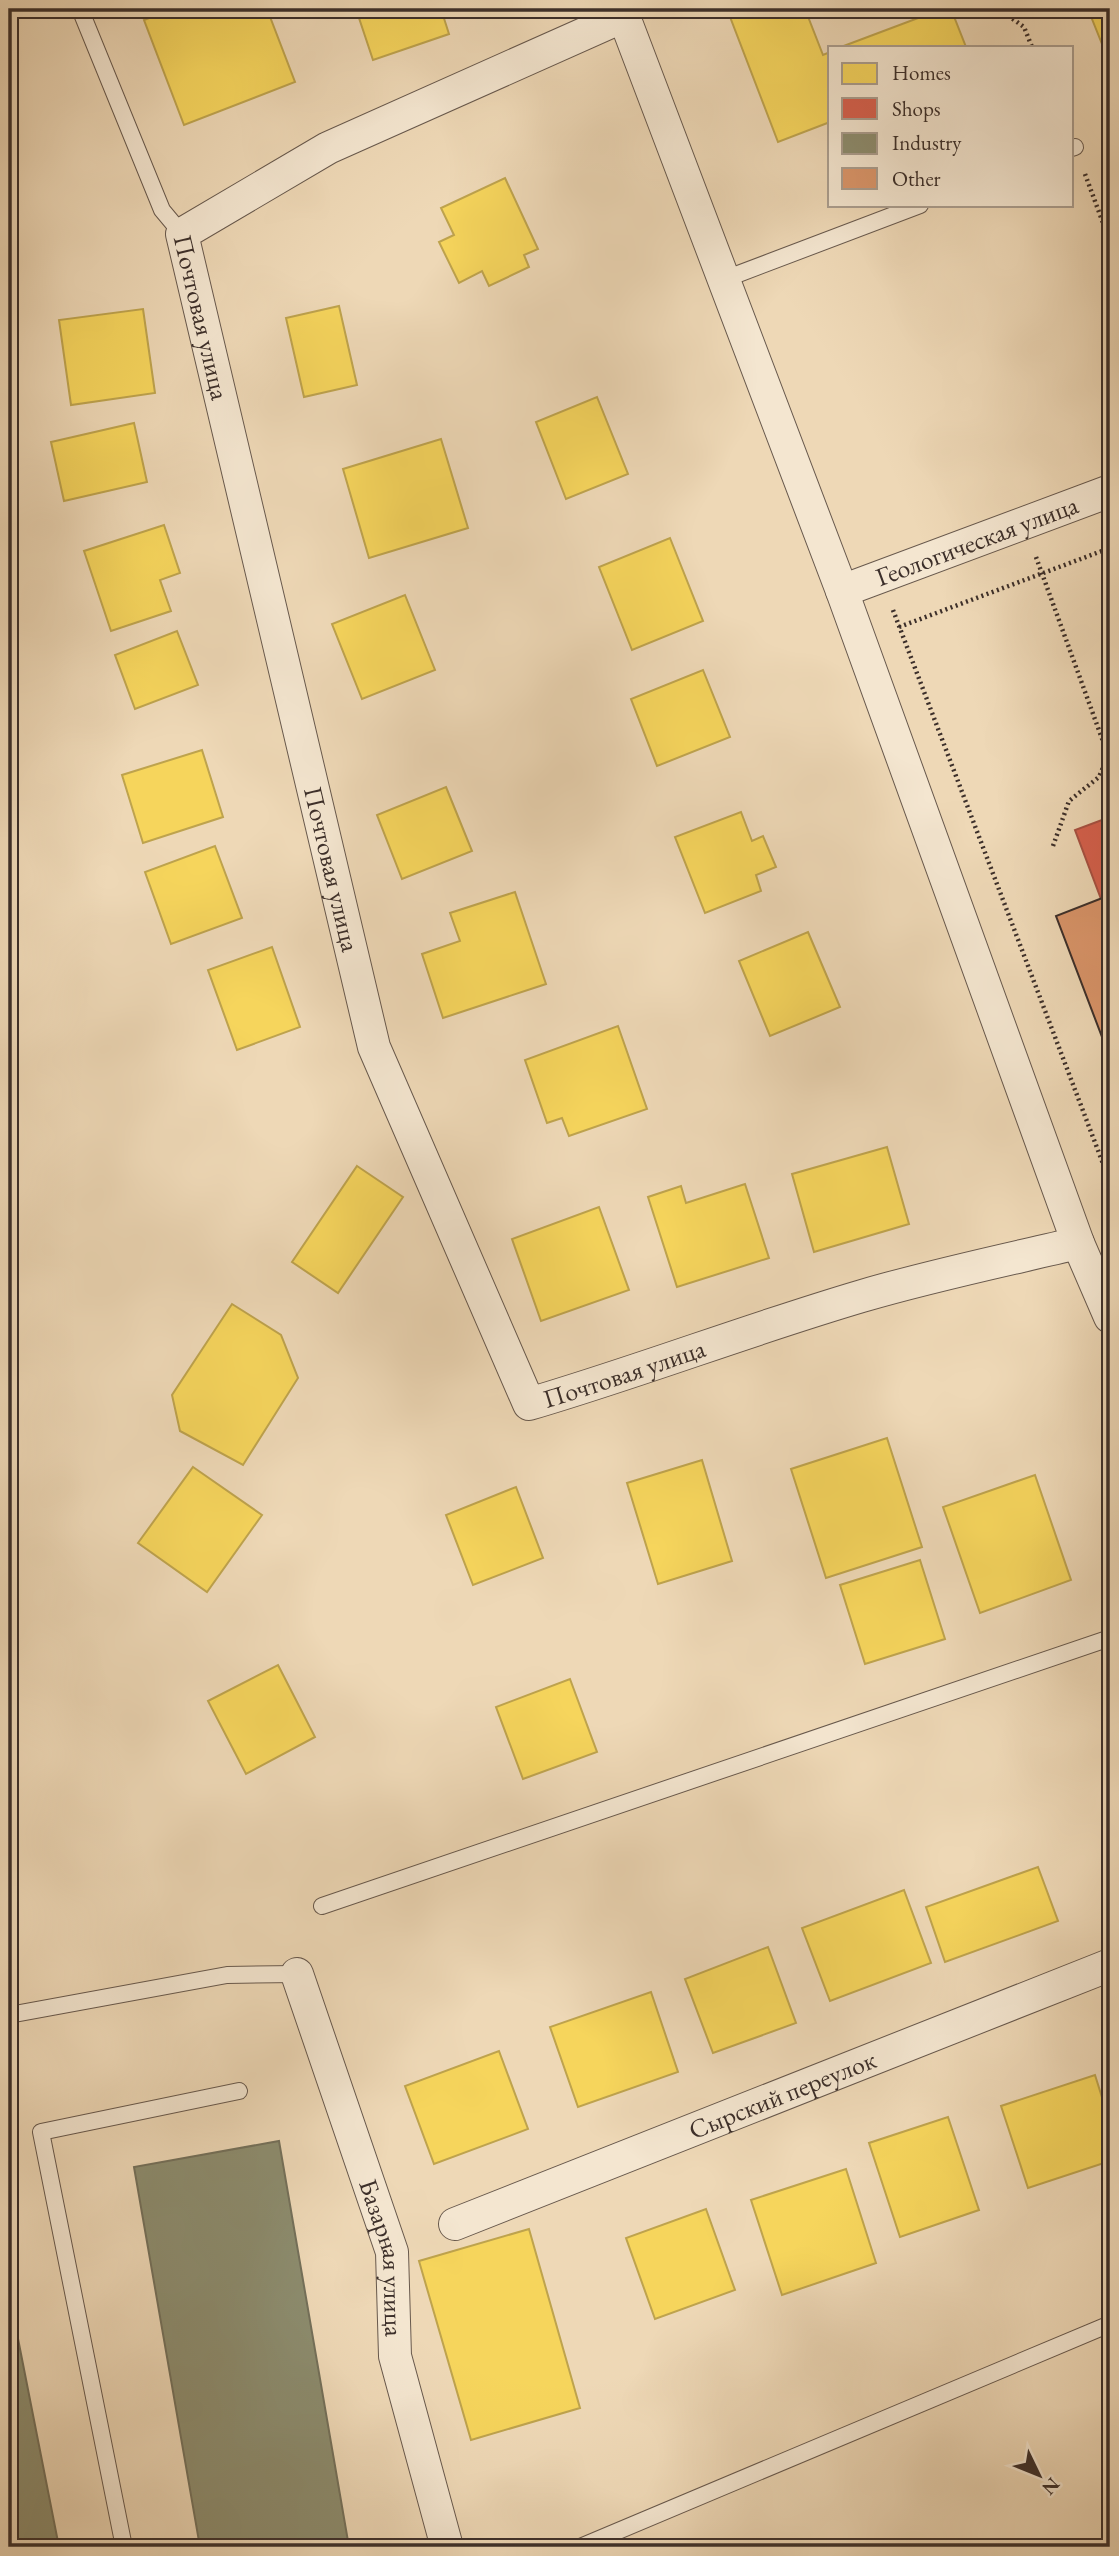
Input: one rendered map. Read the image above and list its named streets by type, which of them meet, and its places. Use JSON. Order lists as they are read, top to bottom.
{
  "streets": {
    "street": [
      "Почтовая улица",
      "Геологическая улица",
      "Сырский переулок",
      "Базарная улица"
    ]
  },
  "legend": [
    "Homes",
    "Shops",
    "Industry",
    "Other"
  ],
  "north": "bottom right"
}
